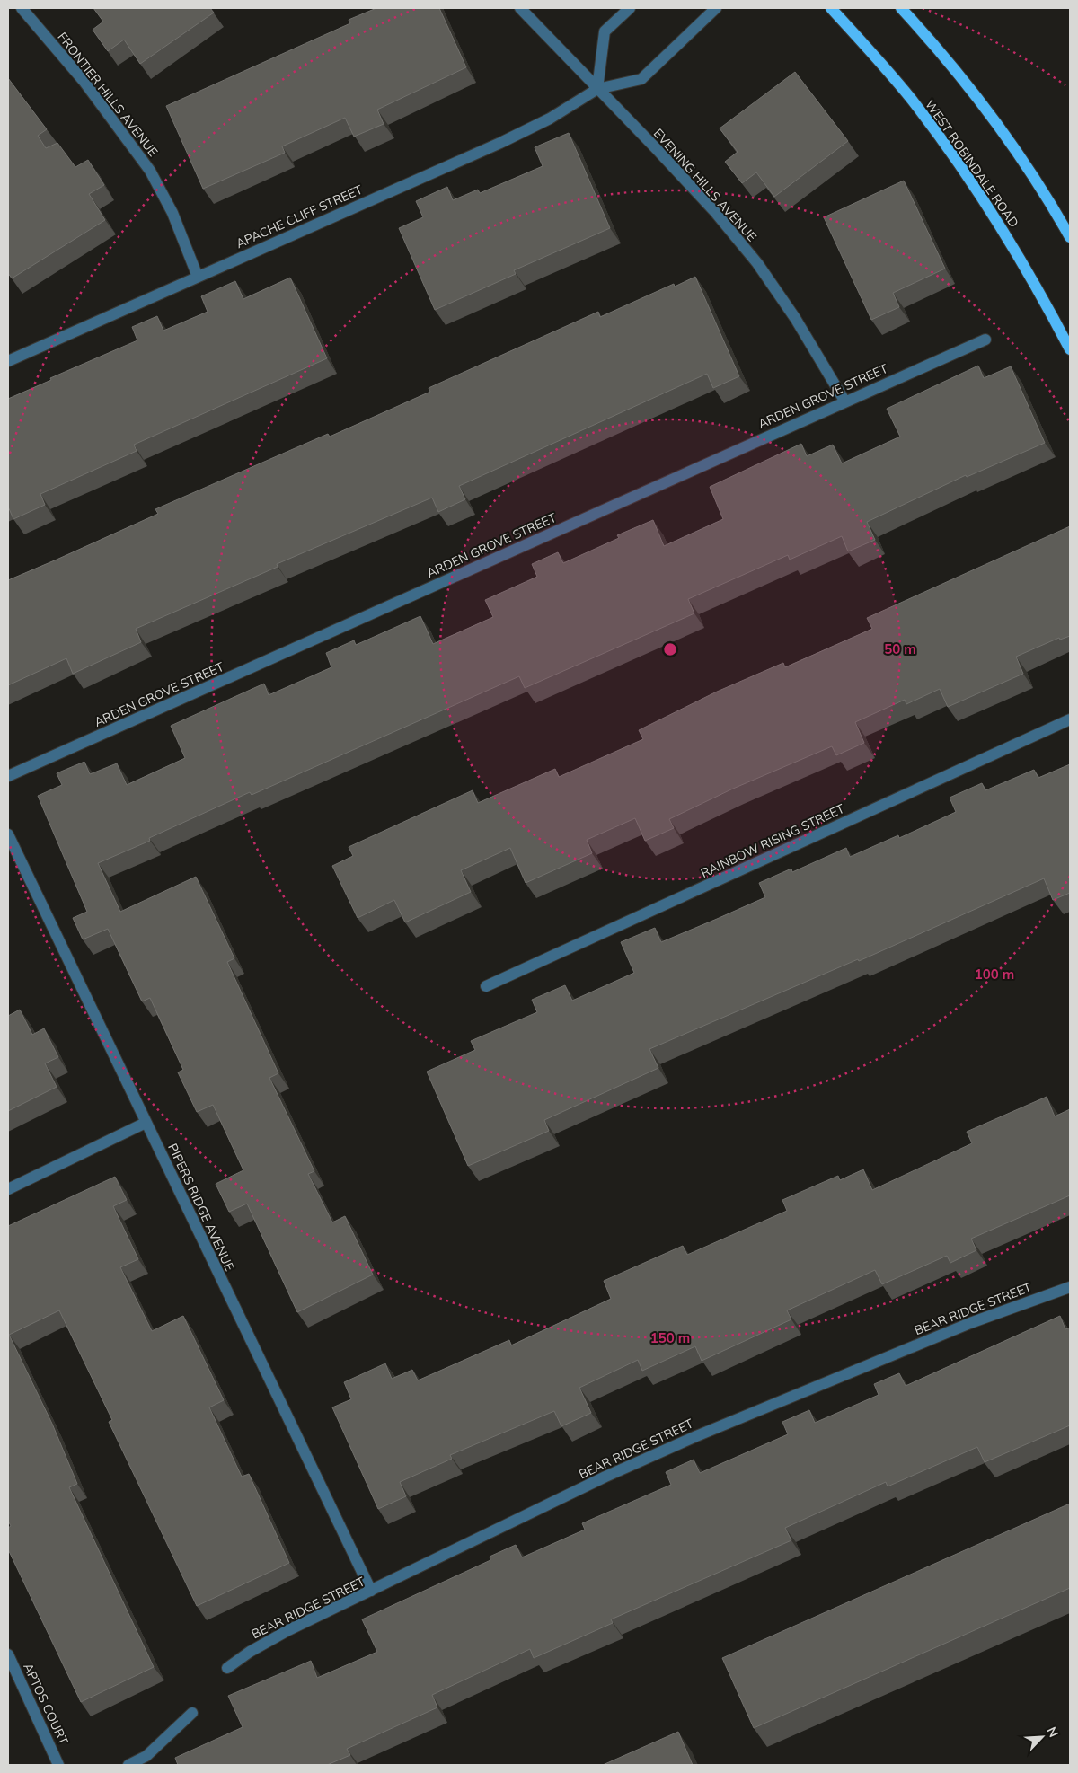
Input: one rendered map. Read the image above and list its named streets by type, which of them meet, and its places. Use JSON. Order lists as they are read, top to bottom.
{
  "streets": {
    "main road": ["WEST ROBINDALE ROAD"],
    "street": [
      "FRONTIER HILLS AVENUE",
      "EVENING HILLS AVENUE",
      "APACHE CLIFF STREET",
      "ARDEN GROVE STREET",
      "RAINBOW RISING STREET",
      "PIPERS RIDGE AVENUE",
      "BEAR RIDGE STREET",
      "APTOS COURT"
    ]
  },
  "crossings": [
    ["FRONTIER HILLS AVENUE", "APACHE CLIFF STREET"],
    ["EVENING HILLS AVENUE", "APACHE CLIFF STREET"],
    ["EVENING HILLS AVENUE", "ARDEN GROVE STREET"],
    ["PIPERS RIDGE AVENUE", "BEAR RIDGE STREET"]
  ],
  "north": "top right",
  "rings": ["50 m", "100 m", "150 m"]
}
